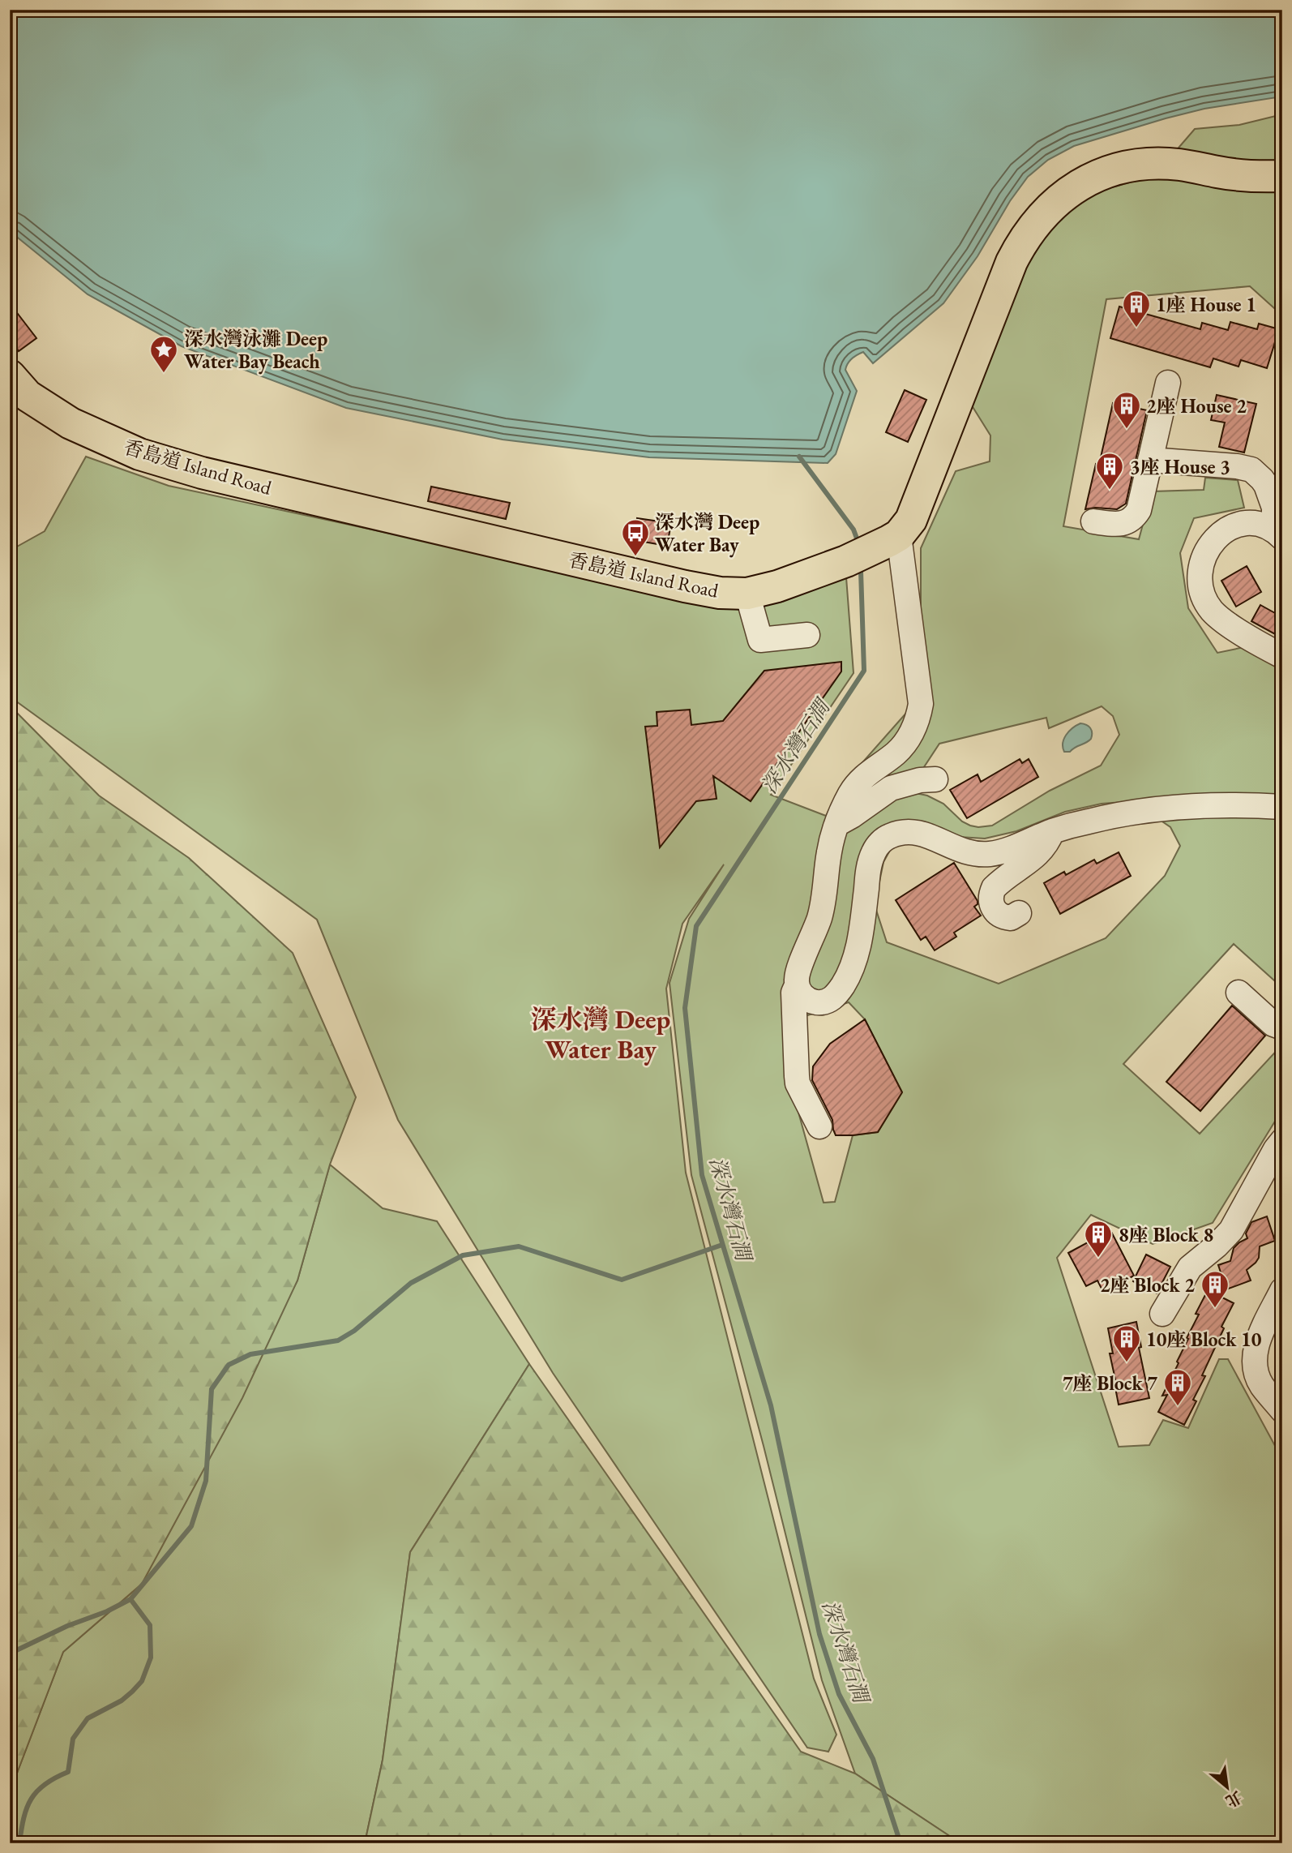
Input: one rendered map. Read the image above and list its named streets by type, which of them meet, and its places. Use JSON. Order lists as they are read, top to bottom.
{
  "streets": {
    "main road": ["香島道 Island Road"]
  },
  "districts": ["深水灣 Deep Water Bay"],
  "water": ["深水灣石澗"],
  "places": {
    "building": [
      "1座 House 1",
      "2座 House 2",
      "3座 House 3",
      "8座 Block 8",
      "2座 Block 2",
      "10座 Block 10",
      "7座 Block 7"
    ],
    "place": ["深水灣泳灘 Deep Water Bay Beach"],
    "bus stop": ["深水灣 Deep Water Bay"]
  },
  "north": "bottom right"
}
